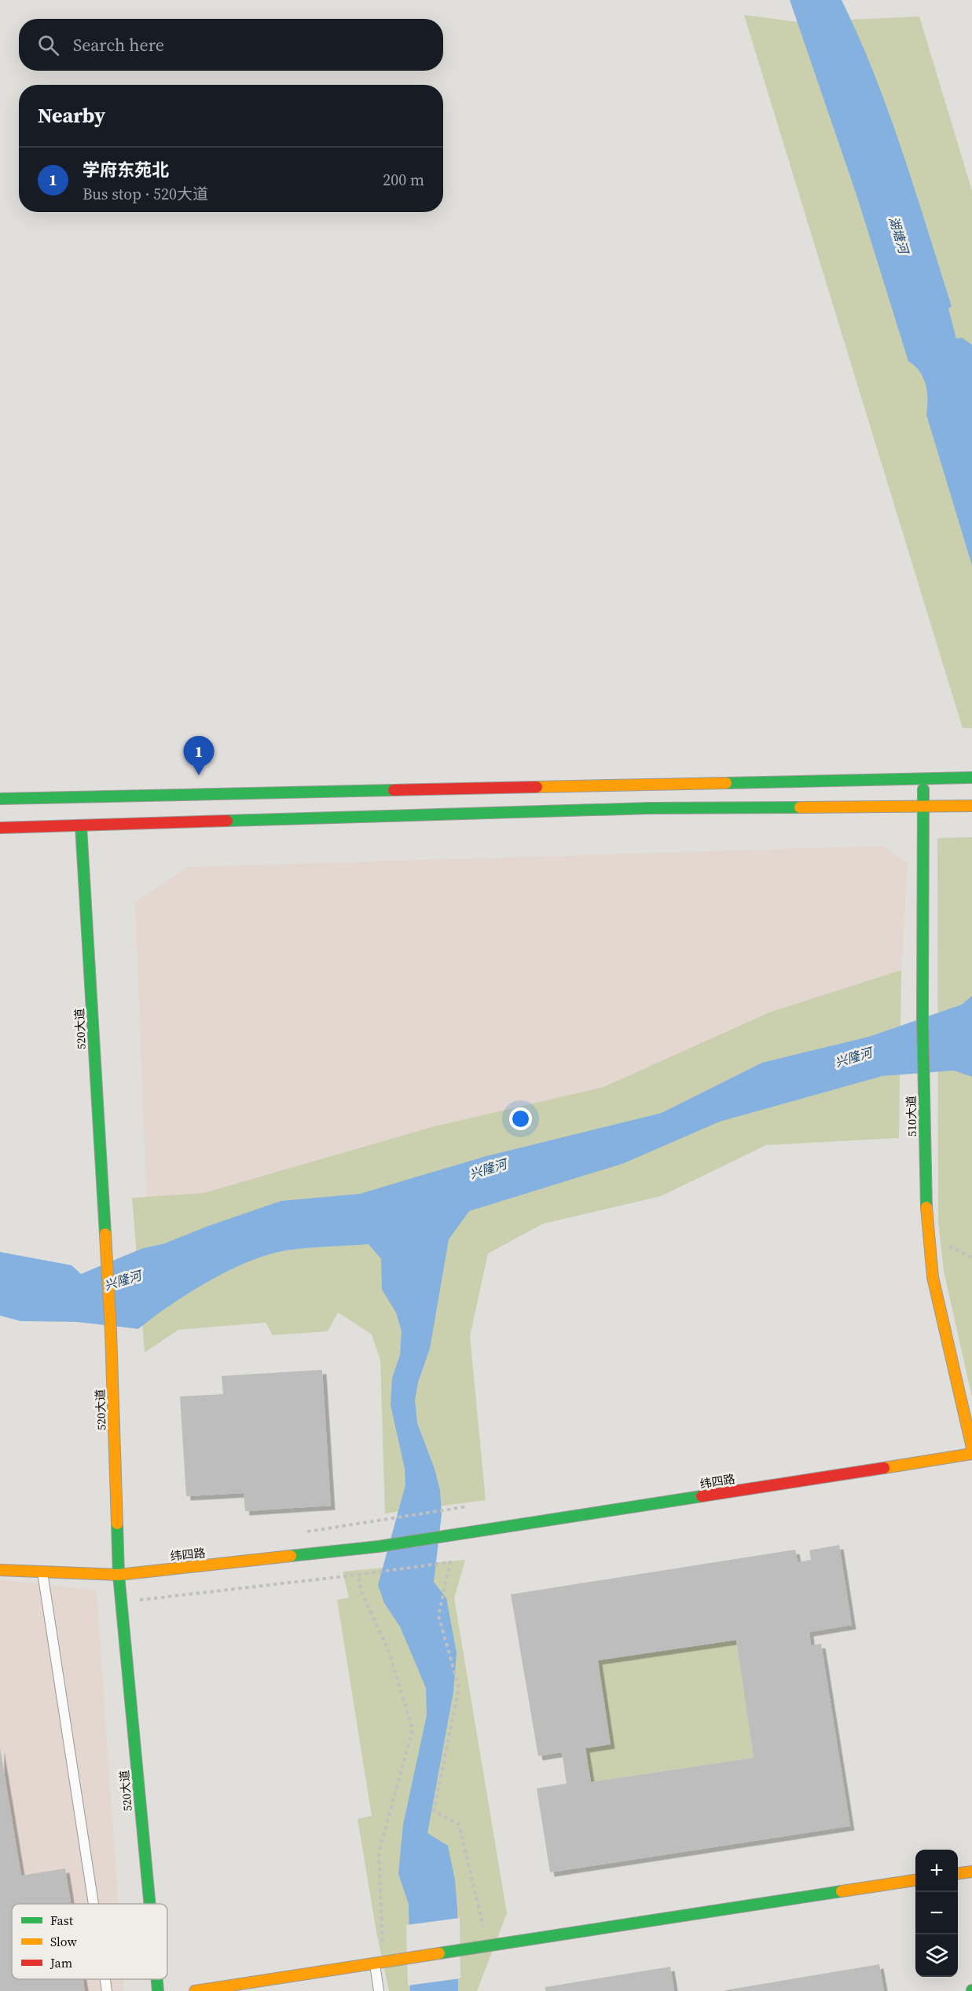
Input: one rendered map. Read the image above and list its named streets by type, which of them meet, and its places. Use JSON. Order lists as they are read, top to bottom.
{
  "streets": {
    "street": ["520大道", "510大道", "纬四路"]
  },
  "crossings": [
    ["520大道", "纬四路"]
  ],
  "water": ["湖塘河", "兴隆河"],
  "legend": ["Fast", "Slow", "Jam"],
  "page": {
    "search": "Search here",
    "heading": "Nearby",
    "list": [
      {
        "mark": "1",
        "name": "学府东苑北",
        "note": "Bus stop · 520大道",
        "value": "200 m"
      }
    ],
    "pins": "1",
    "map_buttons": ["+", "−"]
  }
}
